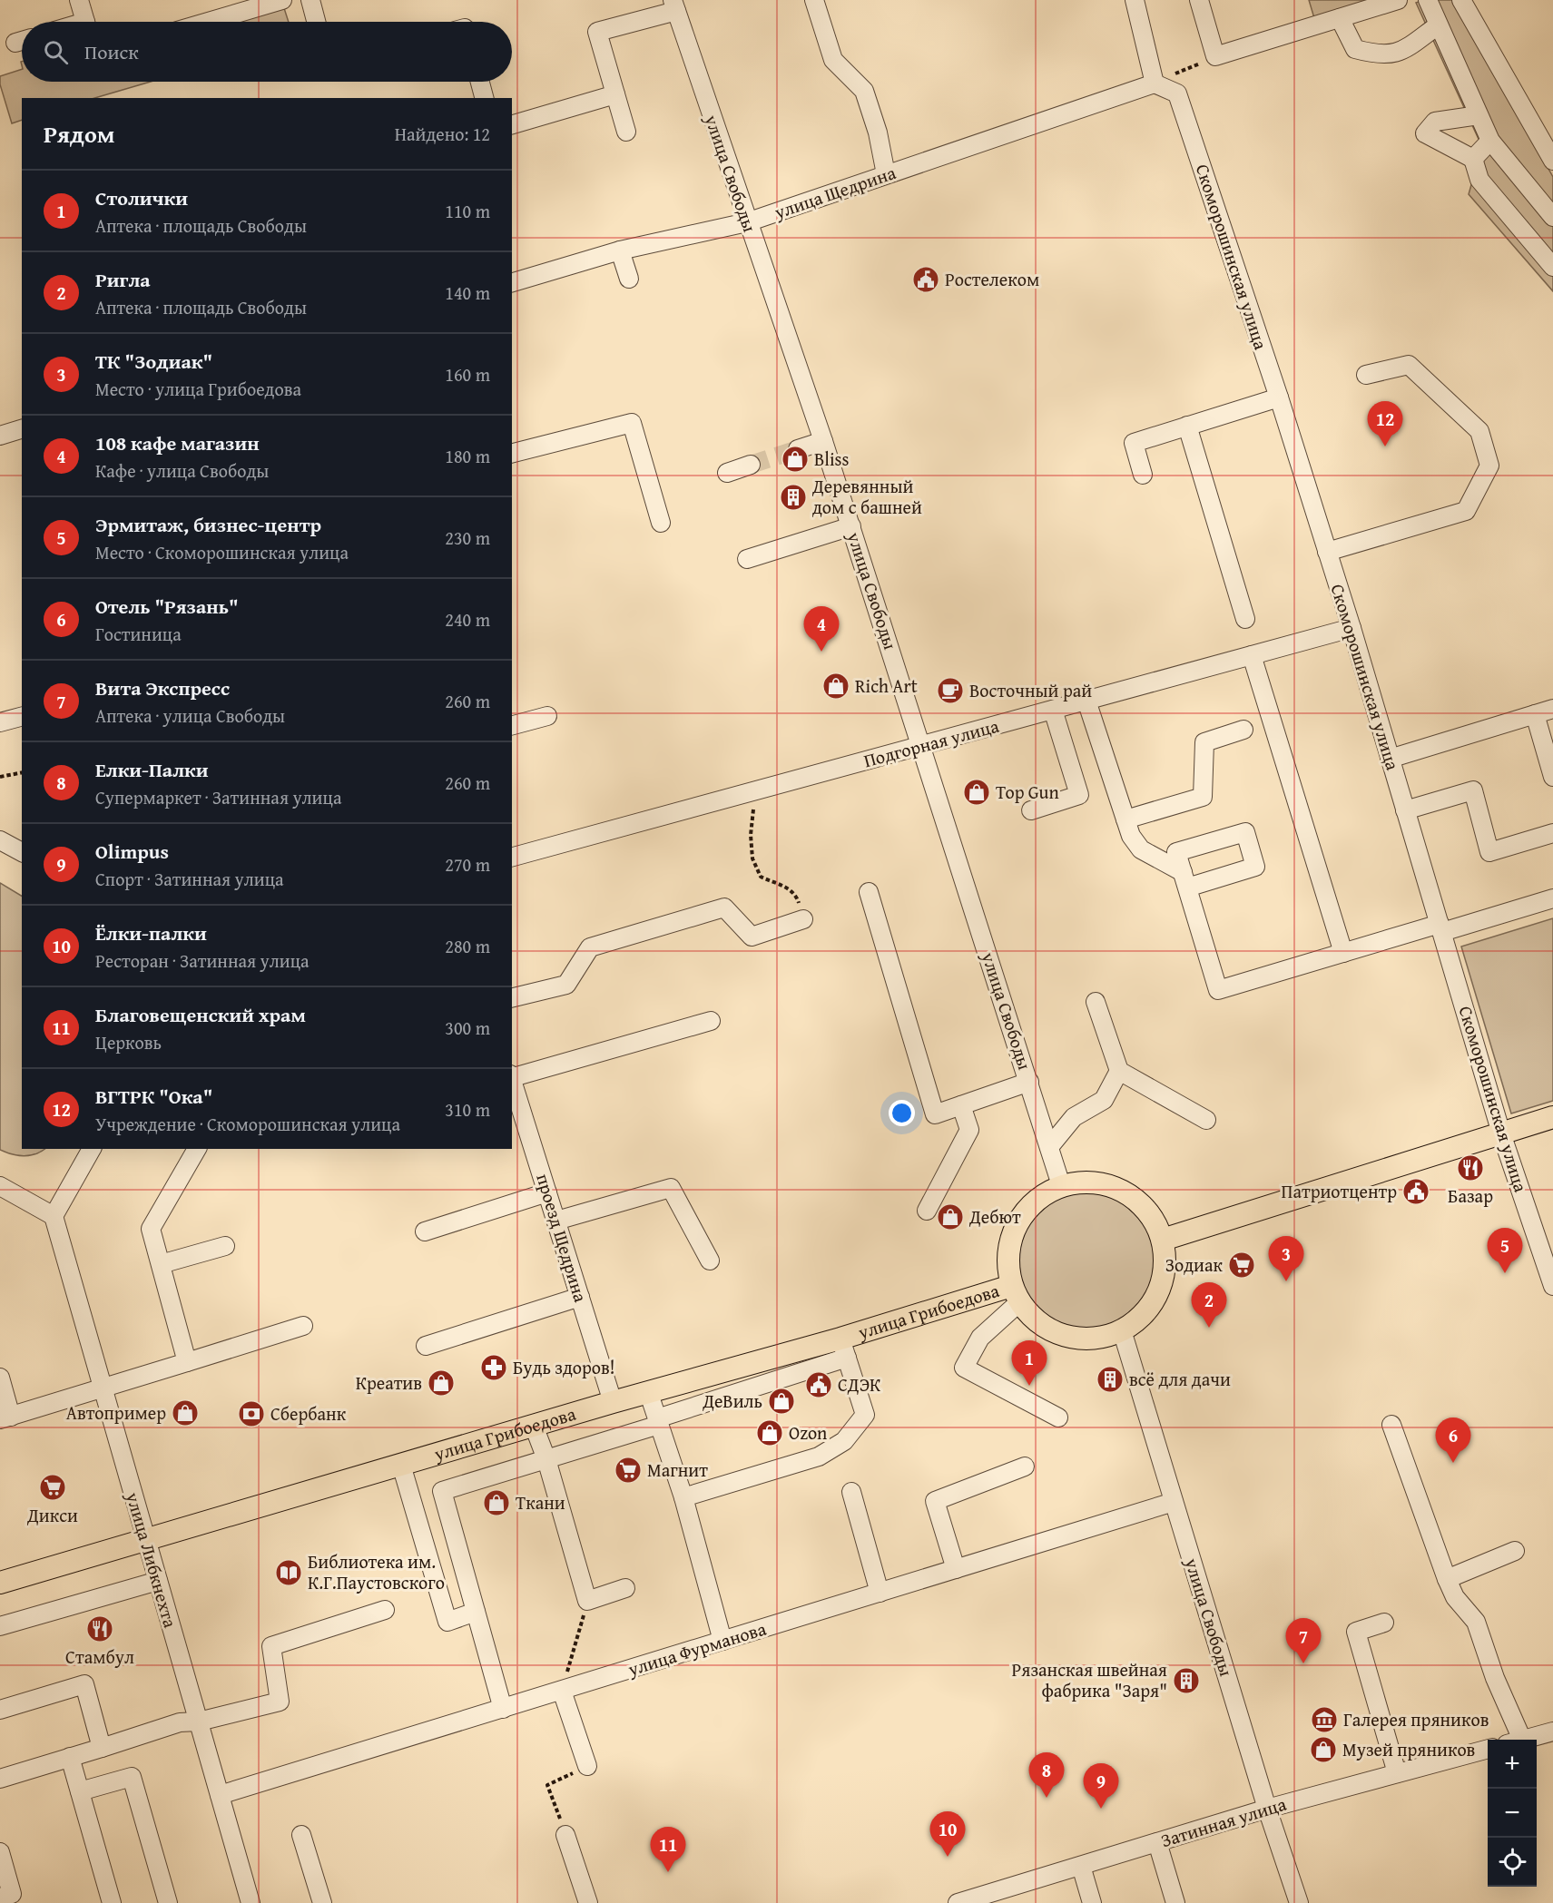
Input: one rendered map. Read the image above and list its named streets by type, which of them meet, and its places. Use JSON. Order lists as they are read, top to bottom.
{
  "streets": {
    "main road": ["улица Грибоедова"],
    "street": [
      "улица Свободы",
      "улица Щедрина",
      "Скоморошинская улица",
      "Подгорная улица",
      "проезд Щедрина",
      "улица Либкнехта",
      "улица Фурманова",
      "Затинная улица"
    ]
  },
  "crossings": [
    ["улица Свободы", "улица Щедрина"],
    ["улица Свободы", "Подгорная улица"],
    ["улица Свободы", "улица Грибоедова"],
    ["улица Свободы", "улица Фурманова"],
    ["улица Свободы", "Затинная улица"],
    ["улица Щедрина", "Скоморошинская улица"],
    ["Скоморошинская улица", "Подгорная улица"],
    ["проезд Щедрина", "улица Грибоедова"],
    ["улица Грибоедова", "улица Либкнехта"],
    ["улица Либкнехта", "улица Фурманова"]
  ],
  "places": {
    "public building": ["Ростелеком", "Патриотцентр", "СДЭК"],
    "shop": [
      "Bliss",
      "Rich Art",
      "Top Gun",
      "Дебют",
      "Креатив",
      "ДеВиль",
      "Автопример",
      "Ozon",
      "Ткани",
      "Музей пряников"
    ],
    "building": ["Деревянный дом с башней", "всё для дачи", "Рязанская швейная фабрика \"Заря\""],
    "cafe": ["Восточный рай"],
    "restaurant": ["Базар", "Стамбул"],
    "supermarket": ["Зодиак", "Магнит", "Дикси"],
    "pharmacy": ["Будь здоров!"],
    "bank": ["Сбербанк"],
    "library": ["Библиотека им. К.Г.Паустовского"],
    "museum": ["Галерея пряников"]
  },
  "page": {
    "search": "Поиск",
    "heading": ["Рядом", "Найдено: 12"],
    "list": [
      {
        "mark": "1",
        "name": "Столички",
        "note": "Аптека · площадь Свободы",
        "value": "110 m"
      },
      {
        "mark": "2",
        "name": "Ригла",
        "note": "Аптека · площадь Свободы",
        "value": "140 m"
      },
      {
        "mark": "3",
        "name": "ТК \"Зодиак\"",
        "note": "Место · улица Грибоедова",
        "value": "160 m"
      },
      {
        "mark": "4",
        "name": "108 кафе магазин",
        "note": "Кафе · улица Свободы",
        "value": "180 m"
      },
      {
        "mark": "5",
        "name": "Эрмитаж, бизнес-центр",
        "note": "Место · Скоморошинская улица",
        "value": "230 m"
      },
      {
        "mark": "6",
        "name": "Отель \"Рязань\"",
        "note": "Гостиница",
        "value": "240 m"
      },
      {
        "mark": "7",
        "name": "Вита Экспресс",
        "note": "Аптека · улица Свободы",
        "value": "260 m"
      },
      {
        "mark": "8",
        "name": "Елки-Палки",
        "note": "Супермаркет · Затинная улица",
        "value": "260 m"
      },
      {
        "mark": "9",
        "name": "Olimpus",
        "note": "Спорт · Затинная улица",
        "value": "270 m"
      },
      {
        "mark": "10",
        "name": "Ёлки-палки",
        "note": "Ресторан · Затинная улица",
        "value": "280 m"
      },
      {
        "mark": "11",
        "name": "Благовещенский храм",
        "note": "Церковь",
        "value": "300 m"
      },
      {
        "mark": "12",
        "name": "ВГТРК \"Ока\"",
        "note": "Учреждение · Скоморошинская улица",
        "value": "310 m"
      }
    ],
    "pins": [
      "12",
      "4",
      "5",
      "3",
      "2",
      "1",
      "6",
      "7",
      "8",
      "9",
      "10",
      "11"
    ],
    "map_buttons": ["+", "−"]
  }
}
